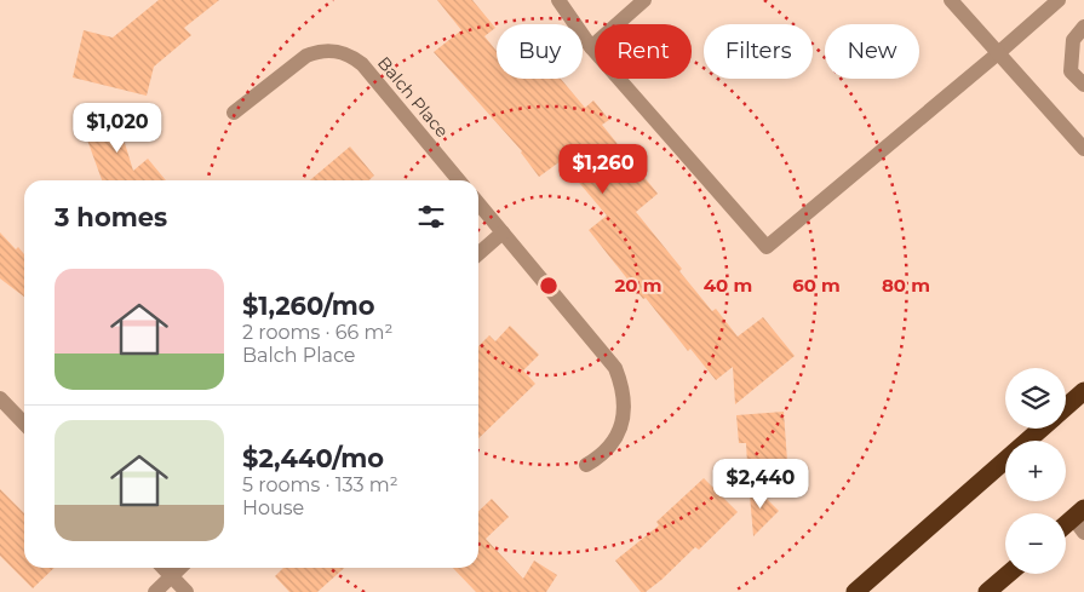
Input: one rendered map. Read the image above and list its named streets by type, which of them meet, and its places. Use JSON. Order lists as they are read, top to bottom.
{
  "streets": {
    "street": ["Balch Place"]
  },
  "page": {
    "chip": [
      "Buy",
      "Rent",
      "Filters",
      "New"
    ],
    "price": ["$1,020", "$1,260", "$2,440"],
    "heading": "3 homes",
    "list": [
      {
        "name": "$1,260/mo",
        "note": "2 rooms · 66 m² · Balch Place"
      },
      {
        "name": "$2,440/mo",
        "note": "5 rooms · 133 m² · House"
      }
    ],
    "map_buttons": ["+", "−"]
  },
  "rings": [
    "20 m",
    "40 m",
    "60 m",
    "80 m"
  ]
}
